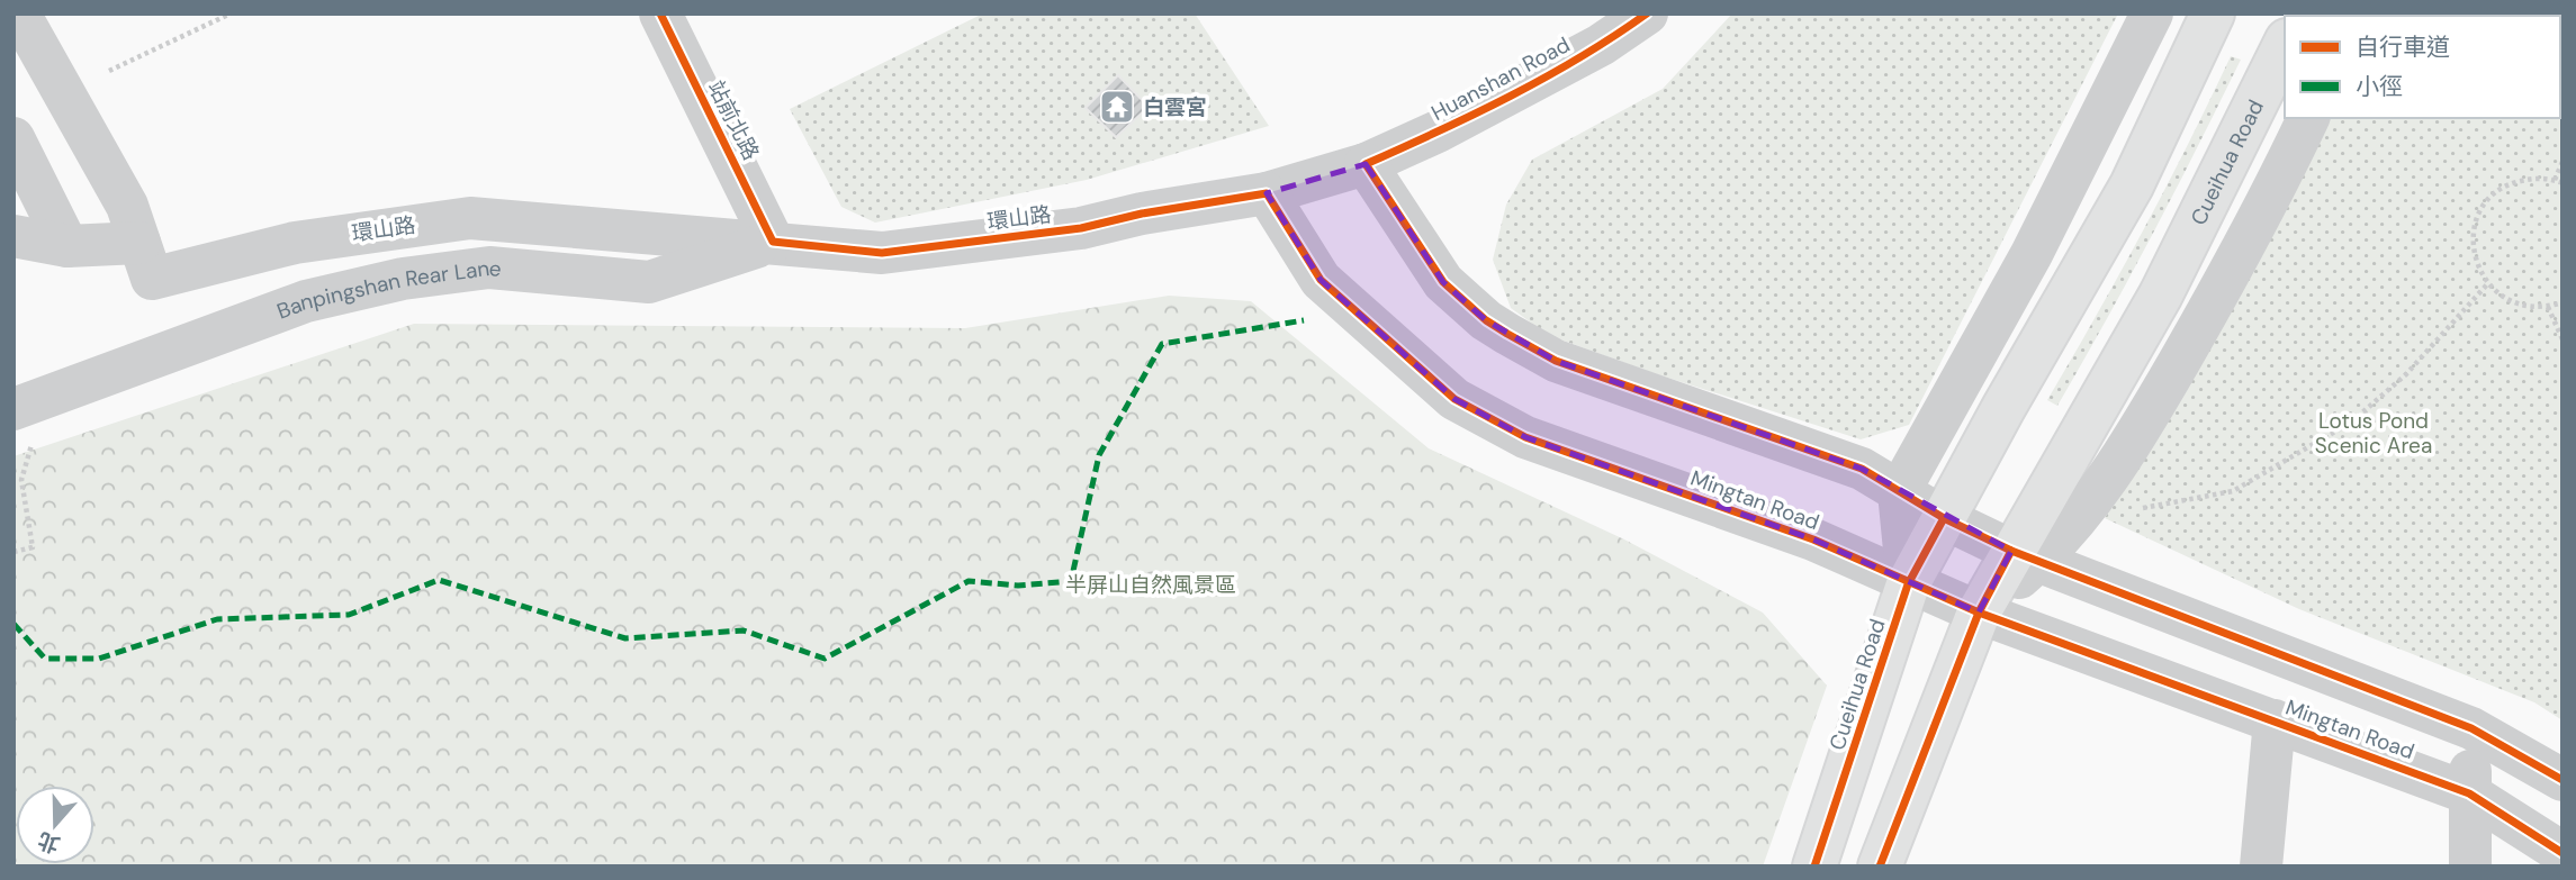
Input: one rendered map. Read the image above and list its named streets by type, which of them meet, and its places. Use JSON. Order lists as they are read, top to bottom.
{
  "streets": {
    "main road": ["Cueihua Road"],
    "street": [
      "Huanshan Road",
      "環山路",
      "Banpingshan Rear Lane",
      "Mingtan Road"
    ],
    "cycle path": ["站前北路"]
  },
  "crossings": [
    ["Huanshan Road", "環山路"],
    ["Huanshan Road", "Mingtan Road"],
    ["Cueihua Road", "Mingtan Road"],
    ["環山路", "Banpingshan Rear Lane"],
    ["環山路", "Mingtan Road"]
  ],
  "parks": ["Lotus Pond Scenic Area", "半屏山自然風景區"],
  "places": {
    "temple": ["白雲宮"]
  },
  "legend": ["自行車道", "小徑"],
  "north": "bottom"
}
